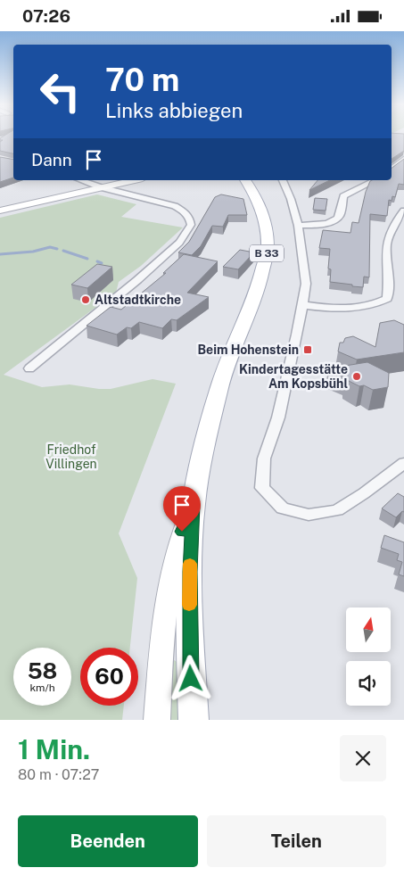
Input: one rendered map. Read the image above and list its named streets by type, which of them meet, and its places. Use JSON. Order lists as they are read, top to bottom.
{
  "streets": {
    "main road": ["B 33"]
  },
  "parks": ["Friedhof Villingen"],
  "places": {
    "other": ["Altstadtkirche", "Kindertagesstätte Am Kopsbühl"],
    "transit": ["Beim Hohenstein"]
  },
  "north": "top",
  "page": {
    "status": "07:26",
    "turn": ["70 m", "Links abbiegen"],
    "then": "Dann",
    "speed": "58 km/h",
    "limit": "60",
    "heading": ["1 Min.", "80 m · 07:27"],
    "buttons": ["Beenden", "Teilen"]
  }
}
